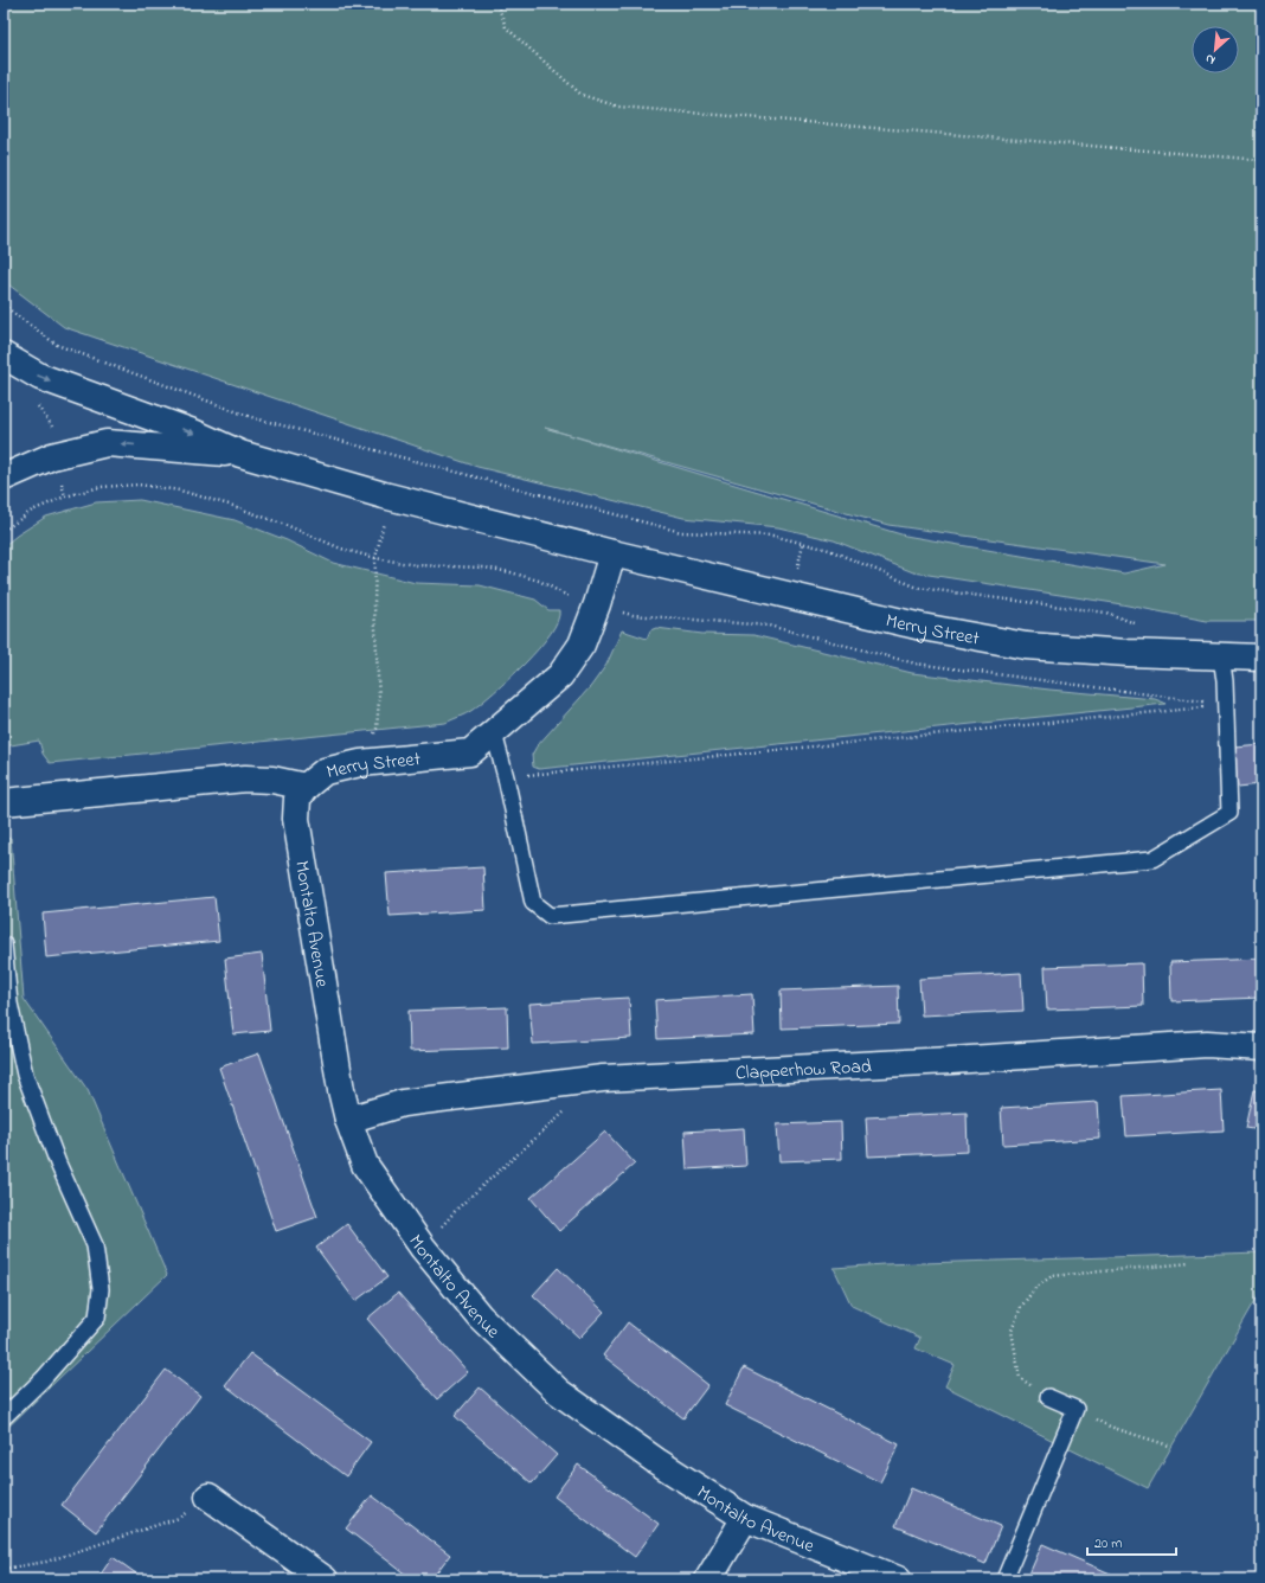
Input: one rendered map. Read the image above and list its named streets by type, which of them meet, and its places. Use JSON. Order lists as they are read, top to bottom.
{
  "streets": {
    "street": ["Merry Street", "Montalto Avenue", "Clapperhow Road"]
  },
  "crossings": [
    ["Merry Street", "Montalto Avenue"],
    ["Montalto Avenue", "Clapperhow Road"]
  ],
  "scale_bar": "20 m",
  "north": "bottom left"
}
